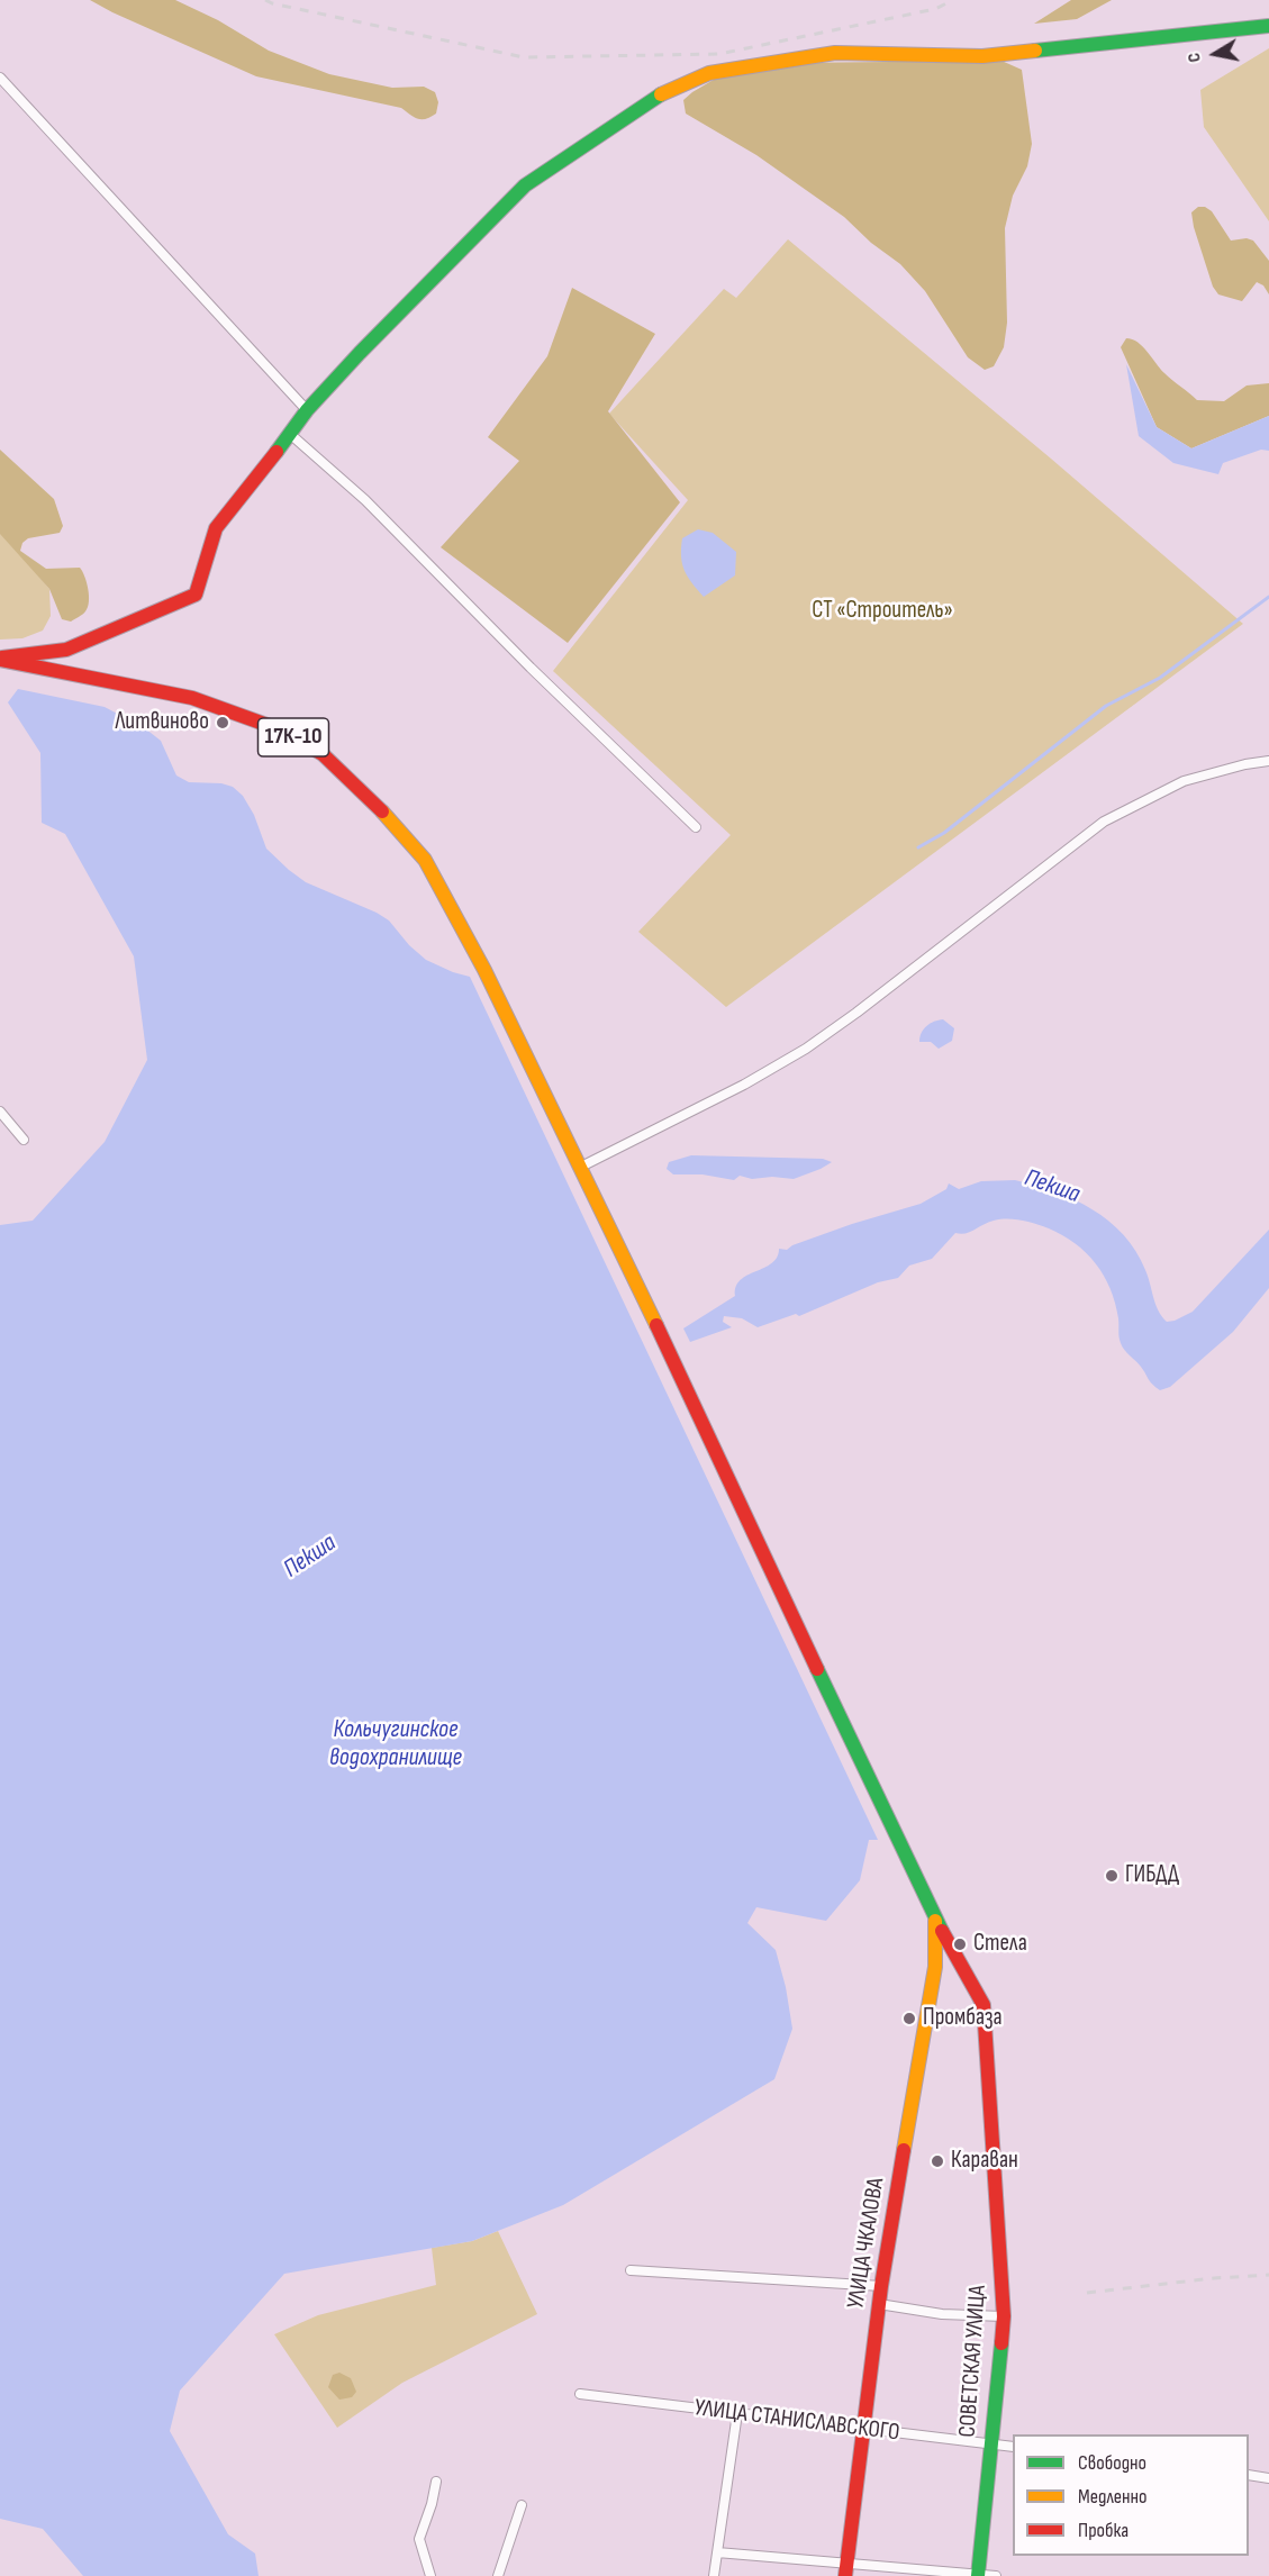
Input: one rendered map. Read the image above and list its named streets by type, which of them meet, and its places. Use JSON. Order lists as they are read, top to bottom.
{
  "streets": {
    "main road": ["17К-10", "УЛИЦА ЧКАЛОВА", "СОВЕТСКАЯ УЛИЦА"],
    "street": ["УЛИЦА СТАНИСЛАВСКОГО"]
  },
  "crossings": [
    ["УЛИЦА ЧКАЛОВА", "СОВЕТСКАЯ УЛИЦА"],
    ["УЛИЦА ЧКАЛОВА", "УЛИЦА СТАНИСЛАВСКОГО"],
    ["СОВЕТСКАЯ УЛИЦА", "УЛИЦА СТАНИСЛАВСКОГО"]
  ],
  "water": ["Пекша", "Кольчугинское водохранилище"],
  "parks": ["СТ «Строитель»"],
  "places": [
    "Литвиново",
    "ГИБДД",
    "Стела",
    "Промбаза",
    "Караван"
  ],
  "legend": ["Свободно", "Медленно", "Пробка"],
  "north": "left"
}
